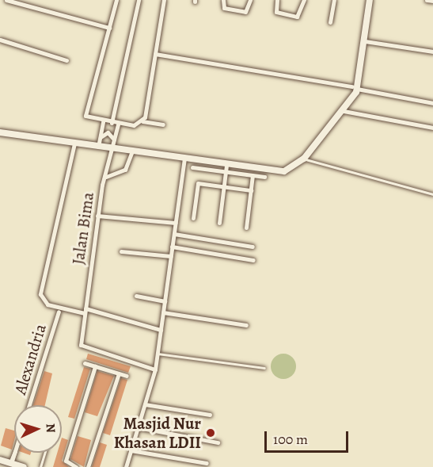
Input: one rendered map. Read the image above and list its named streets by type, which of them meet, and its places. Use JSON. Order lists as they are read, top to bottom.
{
  "streets": {
    "street": ["Jalan Bima", "Alexandria"]
  },
  "places": ["Masjid Nur Khasan LDII"],
  "scale_bar": "100 m",
  "north": "right"
}
